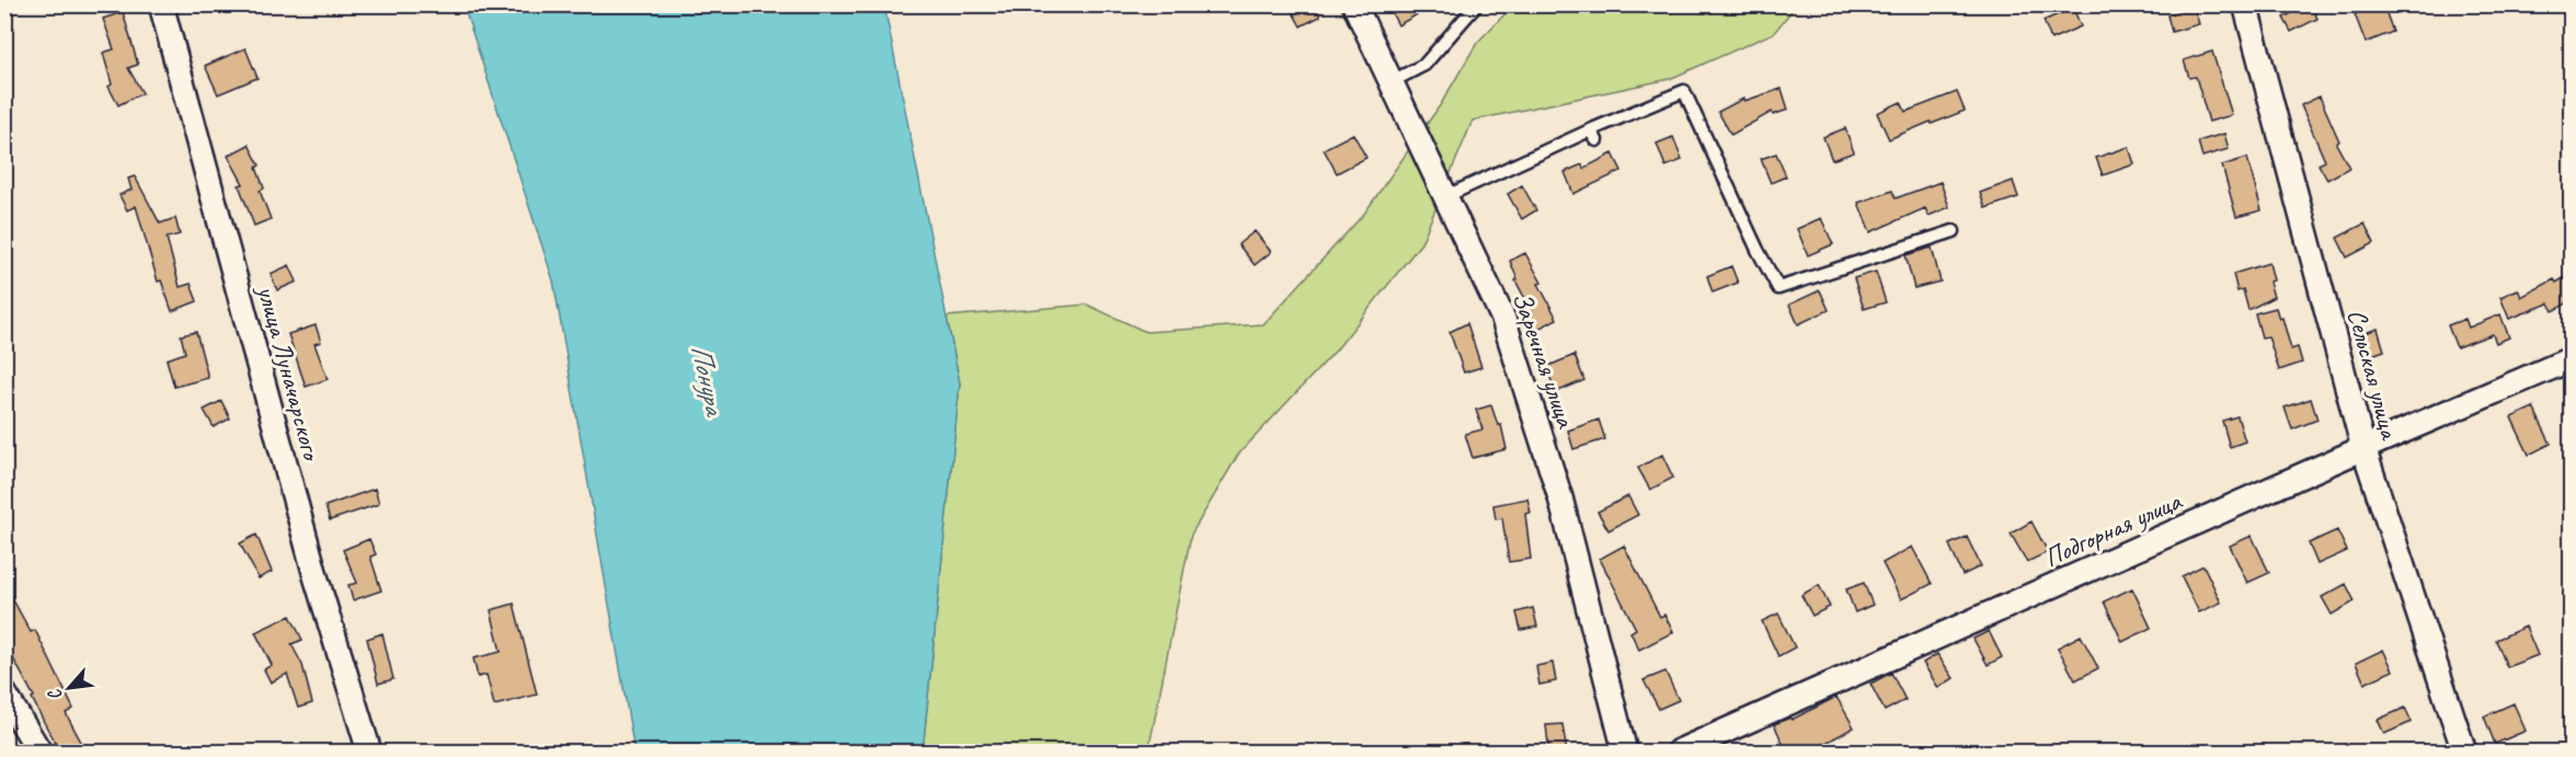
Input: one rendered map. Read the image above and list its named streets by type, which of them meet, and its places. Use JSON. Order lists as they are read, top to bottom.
{
  "streets": {
    "street": [
      "Заречная улица",
      "улица Луначарского",
      "Сельская улица",
      "Подгорная улица"
    ]
  },
  "crossings": [
    ["Сельская улица", "Подгорная улица"]
  ],
  "water": ["Понура"],
  "north": "bottom left"
}
